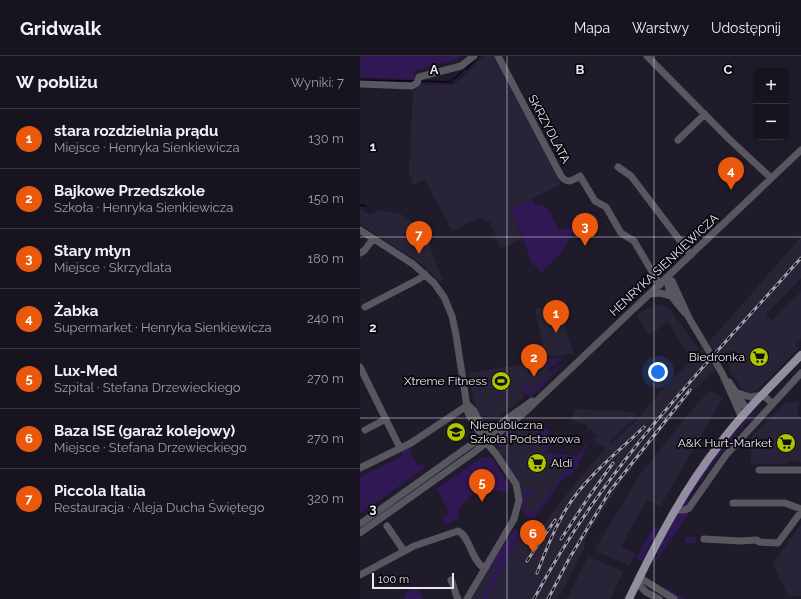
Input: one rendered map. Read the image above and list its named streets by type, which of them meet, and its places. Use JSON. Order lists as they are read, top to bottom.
{
  "streets": {
    "street": ["SKRZYDLATA", "HENRYKA SIENKIEWICZA"]
  },
  "crossings": [
    ["SKRZYDLATA", "HENRYKA SIENKIEWICZA"]
  ],
  "places": {
    "supermarket": ["Biedronka", "A&K Hurt-Market", "Aldi"],
    "sports": ["Xtreme Fitness"],
    "school or university": ["Niepubliczna Szkoła Podstawowa"]
  },
  "scale_bar": "100 m",
  "page": {
    "header": "Gridwalk",
    "nav": ["Mapa", "Warstwy", "Udostępnij"],
    "heading": ["W pobliżu", "Wyniki: 7"],
    "map_buttons": ["+", "−"],
    "list": [
      {
        "mark": "1",
        "name": "stara rozdzielnia prądu",
        "note": "Miejsce · Henryka Sienkiewicza",
        "value": "130 m"
      },
      {
        "mark": "2",
        "name": "Bajkowe Przedszkole",
        "note": "Szkoła · Henryka Sienkiewicza",
        "value": "150 m"
      },
      {
        "mark": "3",
        "name": "Stary młyn",
        "note": "Miejsce · Skrzydlata",
        "value": "180 m"
      },
      {
        "mark": "4",
        "name": "Żabka",
        "note": "Supermarket · Henryka Sienkiewicza",
        "value": "240 m"
      },
      {
        "mark": "5",
        "name": "Lux-Med",
        "note": "Szpital · Stefana Drzewieckiego",
        "value": "270 m"
      },
      {
        "mark": "6",
        "name": "Baza ISE (garaż kolejowy)",
        "note": "Miejsce · Stefana Drzewieckiego",
        "value": "270 m"
      },
      {
        "mark": "7",
        "name": "Piccola Italia",
        "note": "Restauracja · Aleja Ducha Świętego",
        "value": "320 m"
      }
    ],
    "pins": [
      "4",
      "3",
      "7",
      "1",
      "2",
      "5",
      "6"
    ],
    "scale": "100 m"
  },
  "grid": {
    "columns": ["A", "B", "C"],
    "rows": ["1", "2", "3"]
  }
}
